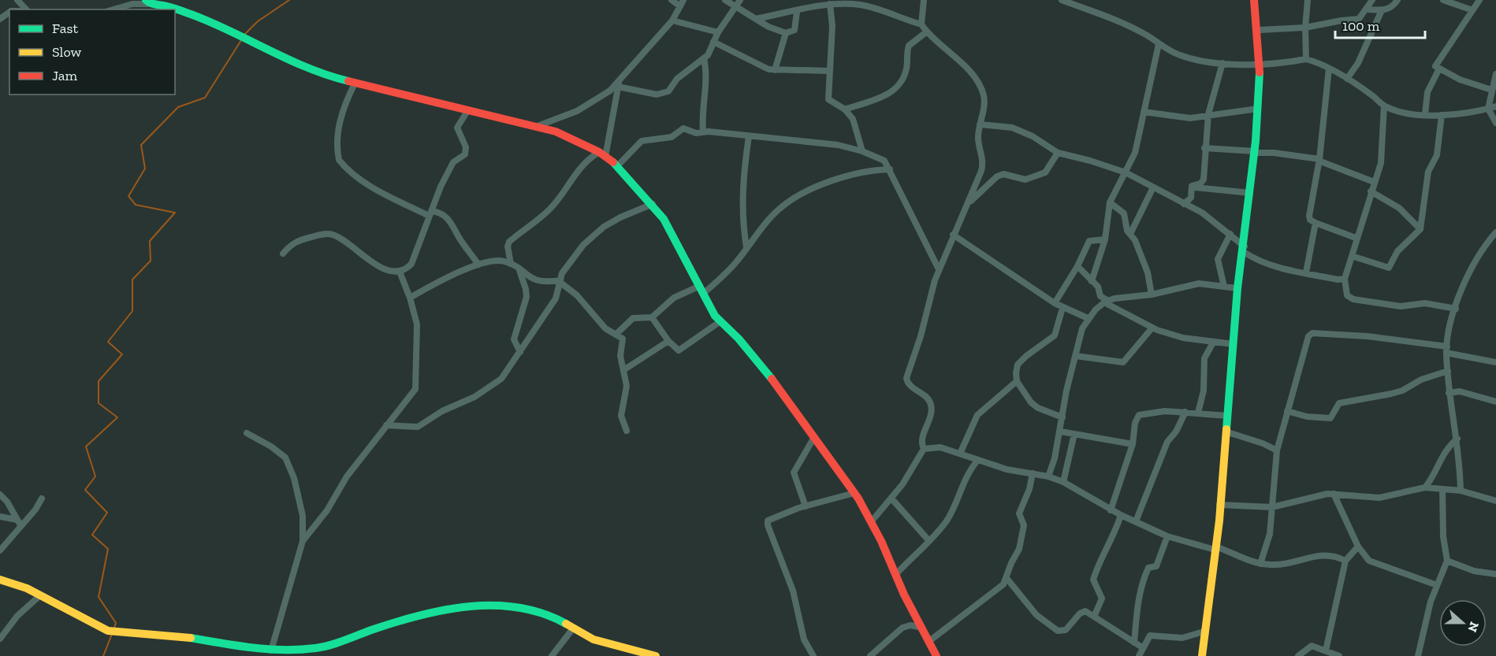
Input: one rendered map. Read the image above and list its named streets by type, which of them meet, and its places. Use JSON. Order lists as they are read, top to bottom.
{
  "legend": ["Fast", "Slow", "Jam"],
  "scale_bar": "100 m",
  "north": "right"
}
